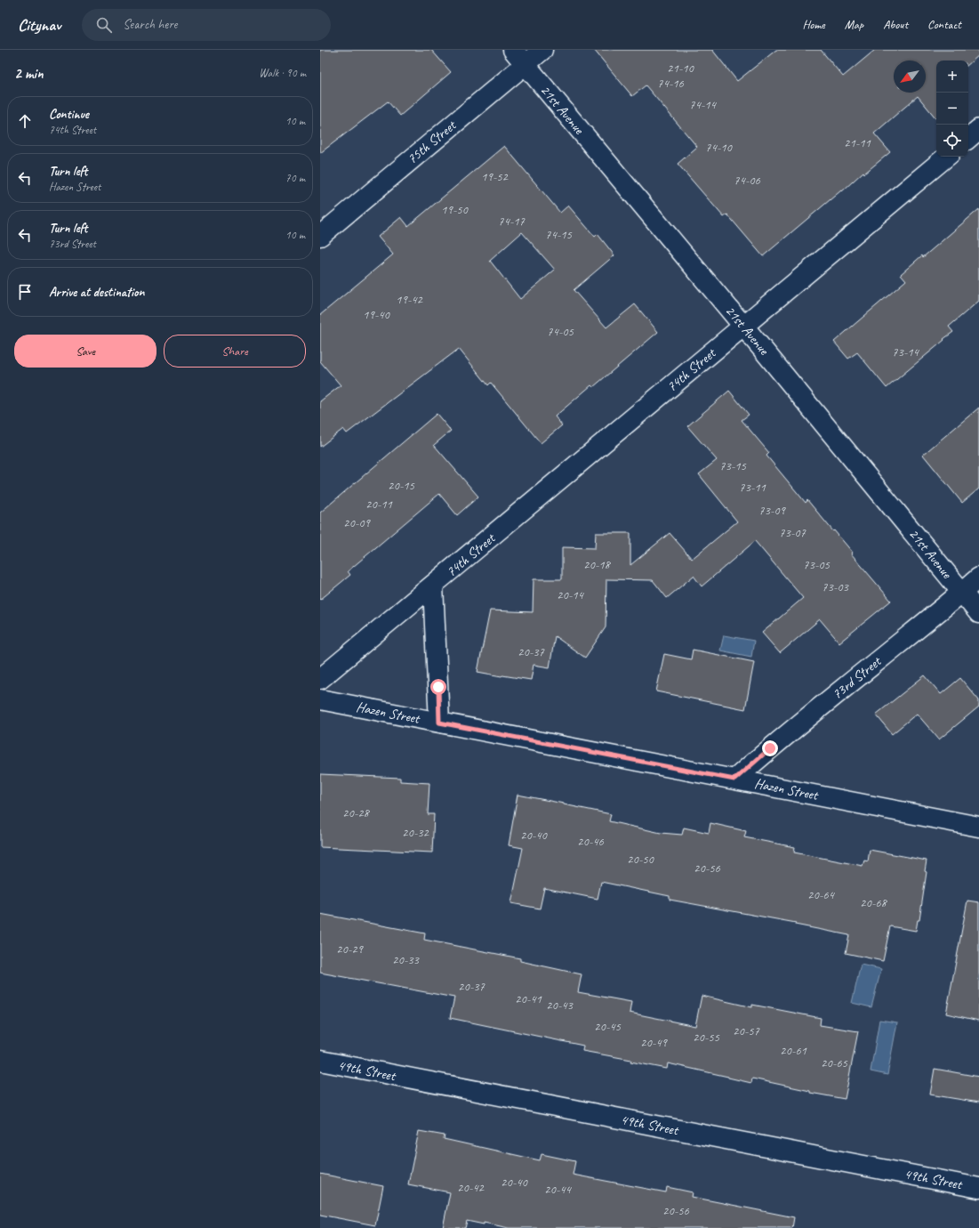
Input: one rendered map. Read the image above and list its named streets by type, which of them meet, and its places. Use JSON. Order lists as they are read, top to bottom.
{
  "streets": {
    "street": [
      "21st Avenue",
      "75th Street",
      "74th Street",
      "73rd Street",
      "Hazen Street",
      "49th Street"
    ]
  },
  "crossings": [
    ["21st Avenue", "75th Street"],
    ["21st Avenue", "74th Street"],
    ["21st Avenue", "73rd Street"],
    ["74th Street", "Hazen Street"],
    ["73rd Street", "Hazen Street"]
  ],
  "house_numbers": [
    "21-10",
    "74-16",
    "74-14",
    "21-11",
    "74-10",
    "19-52",
    "74-06",
    "19-50",
    "74-17",
    "74-15",
    "19-42",
    "19-40",
    "74-05",
    "73-14",
    "73-15",
    "20-15",
    "73-11",
    "20-11",
    "73-09",
    "20-09",
    "73-07",
    "20-18",
    "73-05",
    "73-03",
    "20-14",
    "20-37",
    "20-28",
    "20-32",
    "20-40",
    "20-46",
    "20-50",
    "20-56",
    "20-64",
    "20-68",
    "20-29",
    "20-33",
    "20-37",
    "20-41",
    "20-43",
    "20-45",
    "20-57",
    "20-55",
    "20-49",
    "20-61",
    "20-65",
    "20-40",
    "20-42",
    "20-44",
    "20-56"
  ],
  "north": "bottom left",
  "page": {
    "header": "Citynav",
    "search": "Search here",
    "nav": [
      "Home",
      "Map",
      "About",
      "Contact"
    ],
    "heading": ["2 min", "Walk · 90 m"],
    "map_buttons": ["+", "−"],
    "list": [
      ["Continue", "74th Street", "10 m"],
      ["Turn left", "Hazen Street", "70 m"],
      ["Turn left", "73rd Street", "10 m"],
      "Arrive at destination"
    ],
    "buttons": ["Save", "Share"]
  }
}
